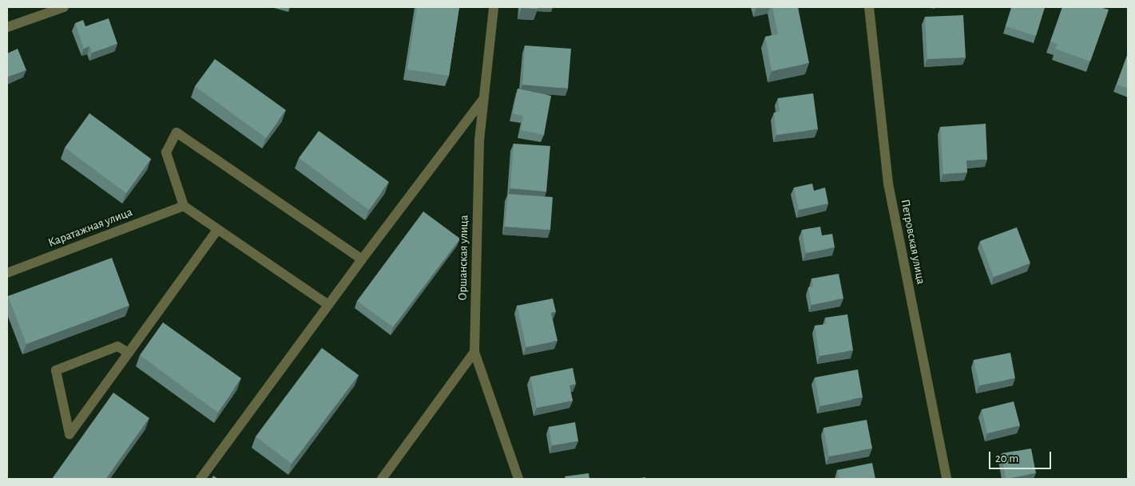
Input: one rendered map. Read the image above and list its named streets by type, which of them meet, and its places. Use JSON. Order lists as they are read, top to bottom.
{
  "streets": {
    "street": ["Каратажная улица", "Петровская улица", "Оршанская улица"]
  },
  "scale_bar": "20 m"
}
